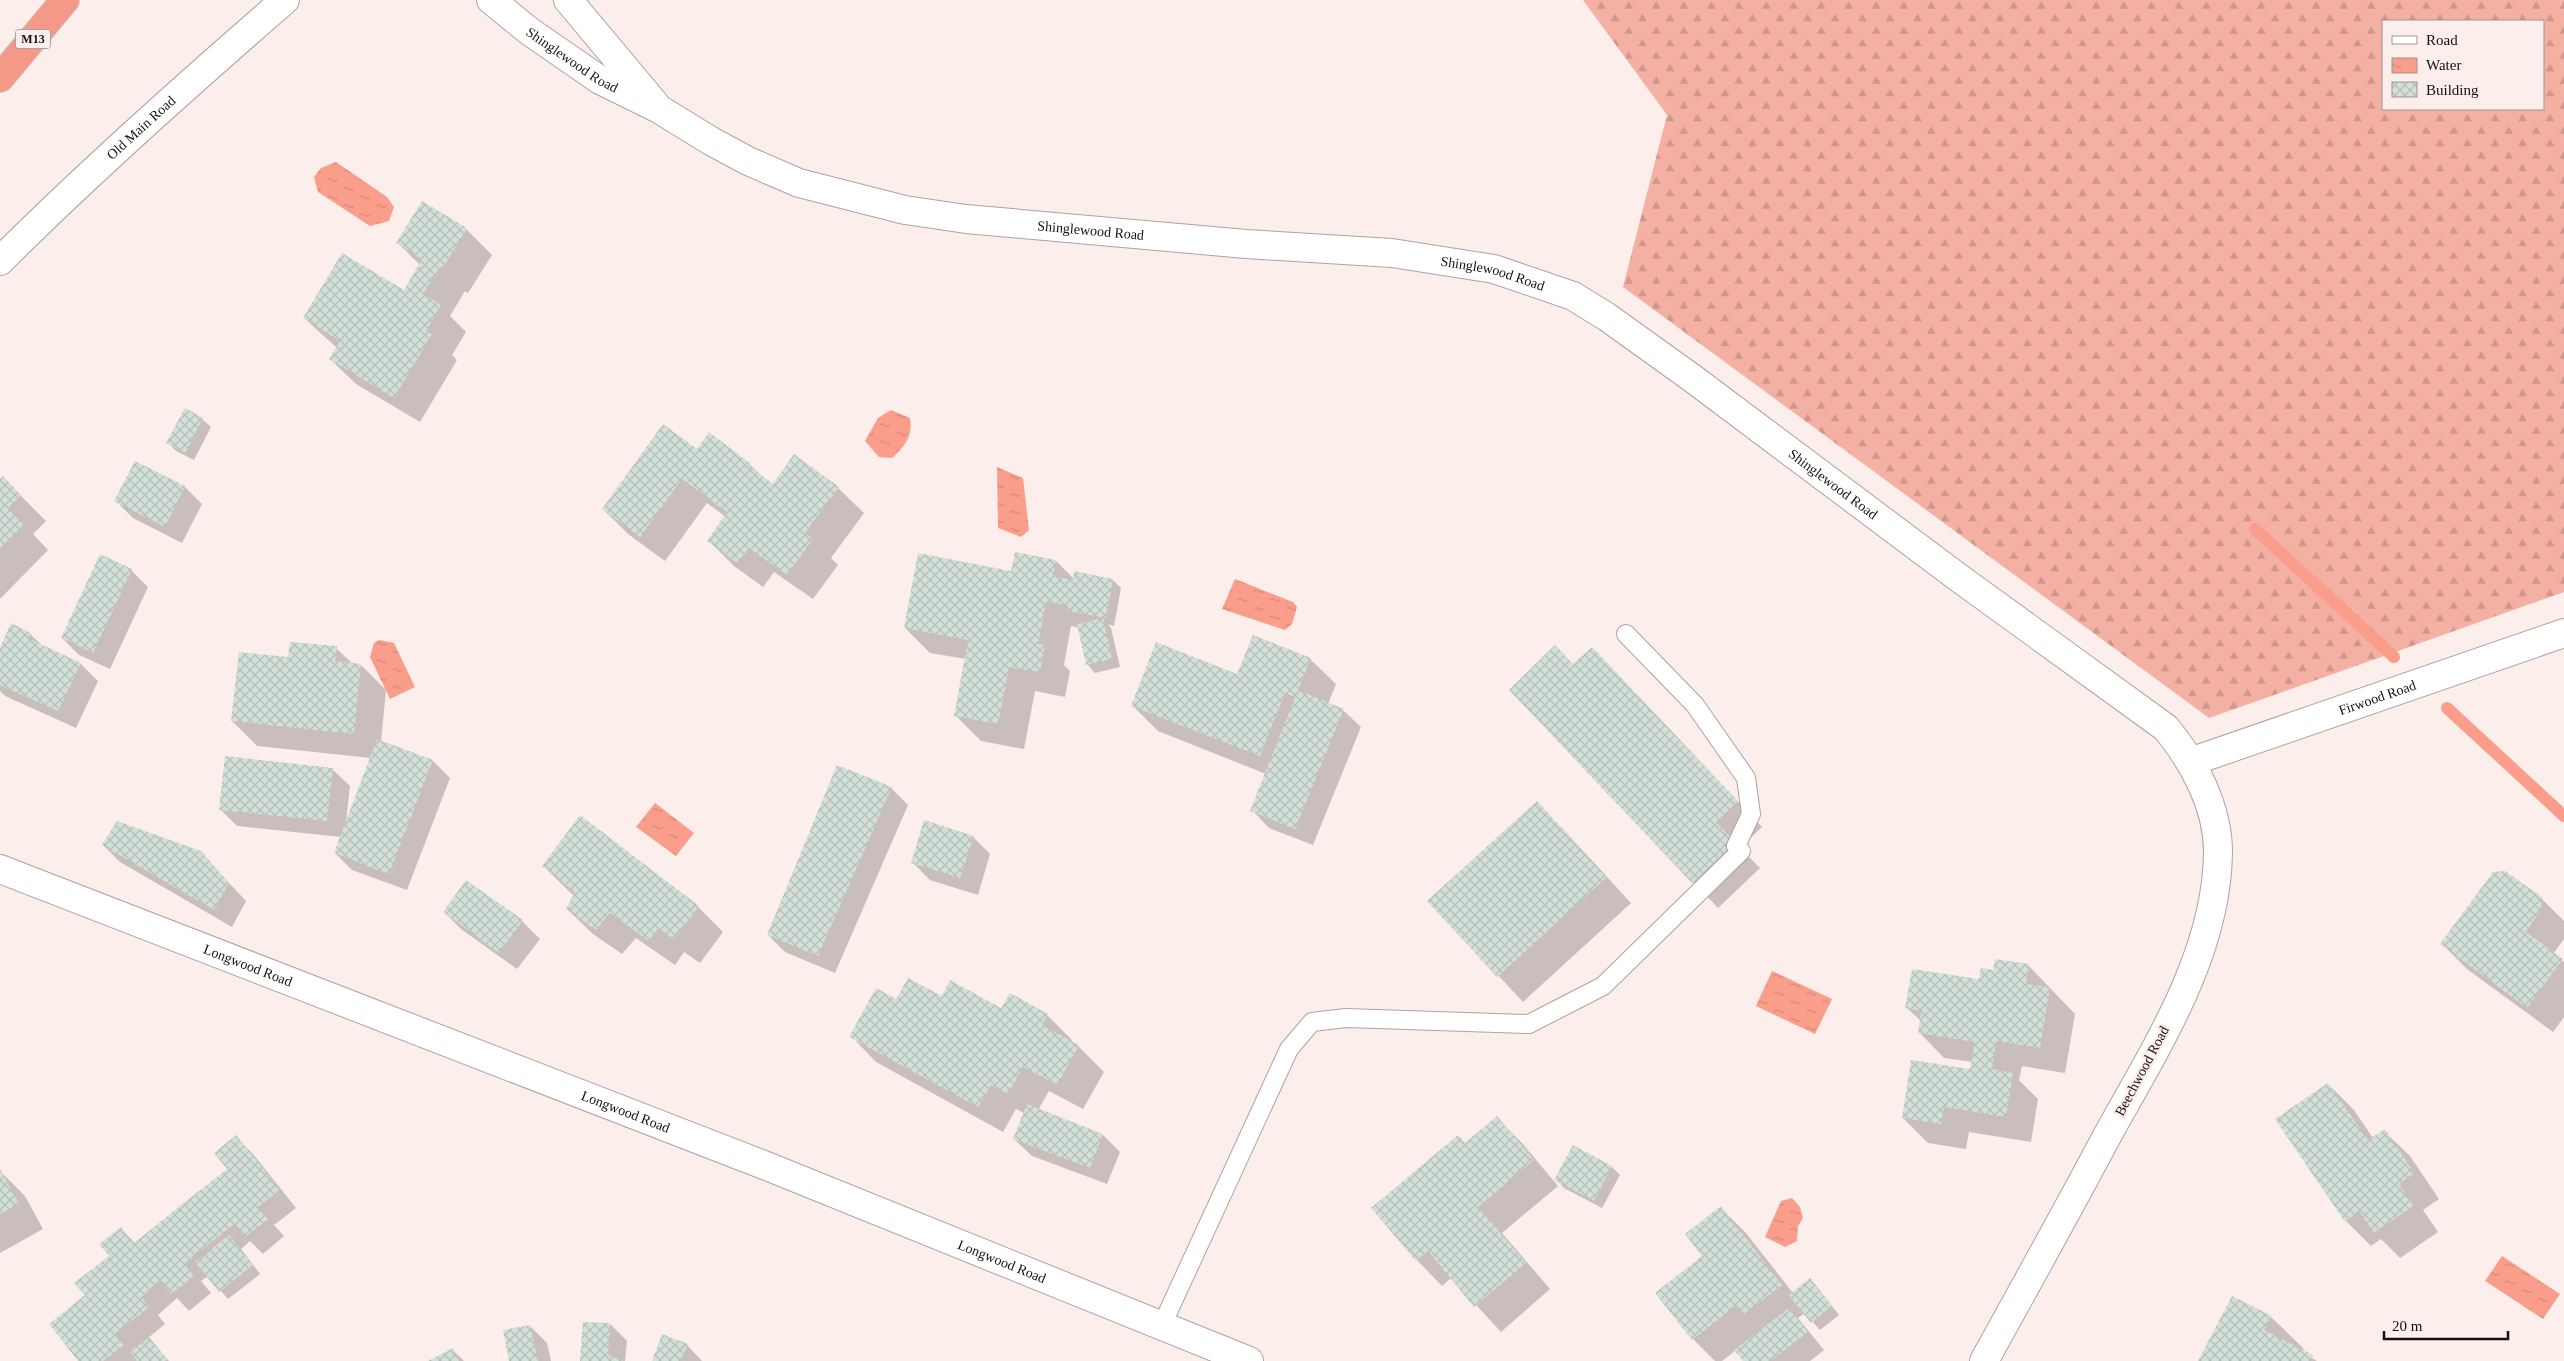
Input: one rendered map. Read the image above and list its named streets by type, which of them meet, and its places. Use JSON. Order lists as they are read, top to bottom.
{
  "streets": {
    "highway": ["M13"],
    "street": [
      "Shinglewood Road",
      "Old Main Road",
      "Firwood Road",
      "Longwood Road",
      "Beechwood Road"
    ]
  },
  "crossings": [
    ["Shinglewood Road", "Firwood Road"],
    ["Shinglewood Road", "Beechwood Road"],
    ["Firwood Road", "Beechwood Road"]
  ],
  "legend": ["Road", "Water", "Building"],
  "scale_bar": "20 m"
}
